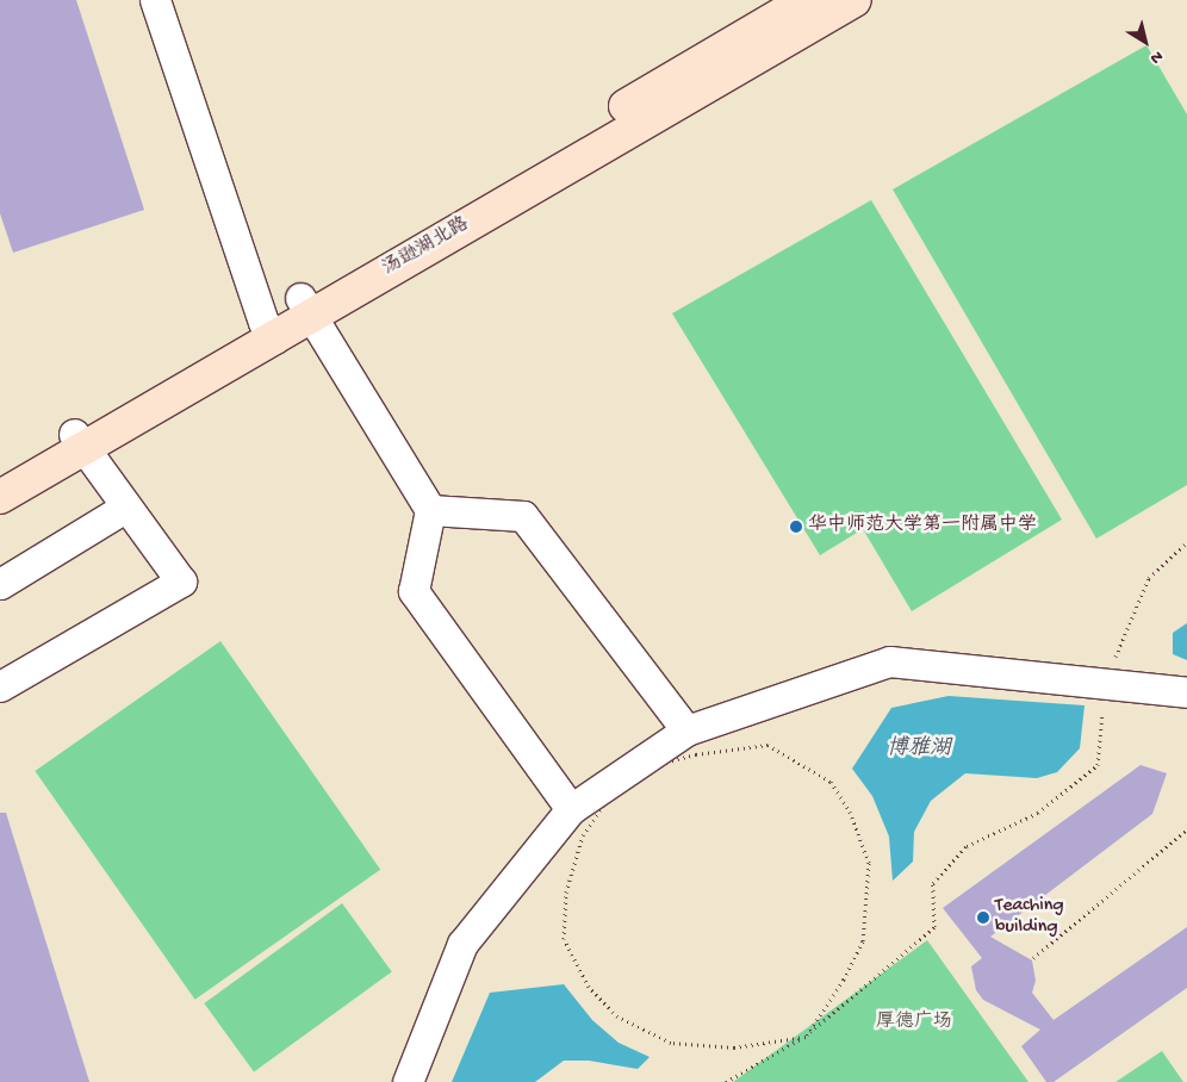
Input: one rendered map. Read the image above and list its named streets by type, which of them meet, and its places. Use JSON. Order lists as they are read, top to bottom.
{
  "streets": {
    "main road": ["汤逊湖北路"]
  },
  "water": ["博雅湖"],
  "parks": ["厚德广场"],
  "places": ["华中师范大学第一附属中学", "Teaching building"],
  "north": "bottom right"
}
